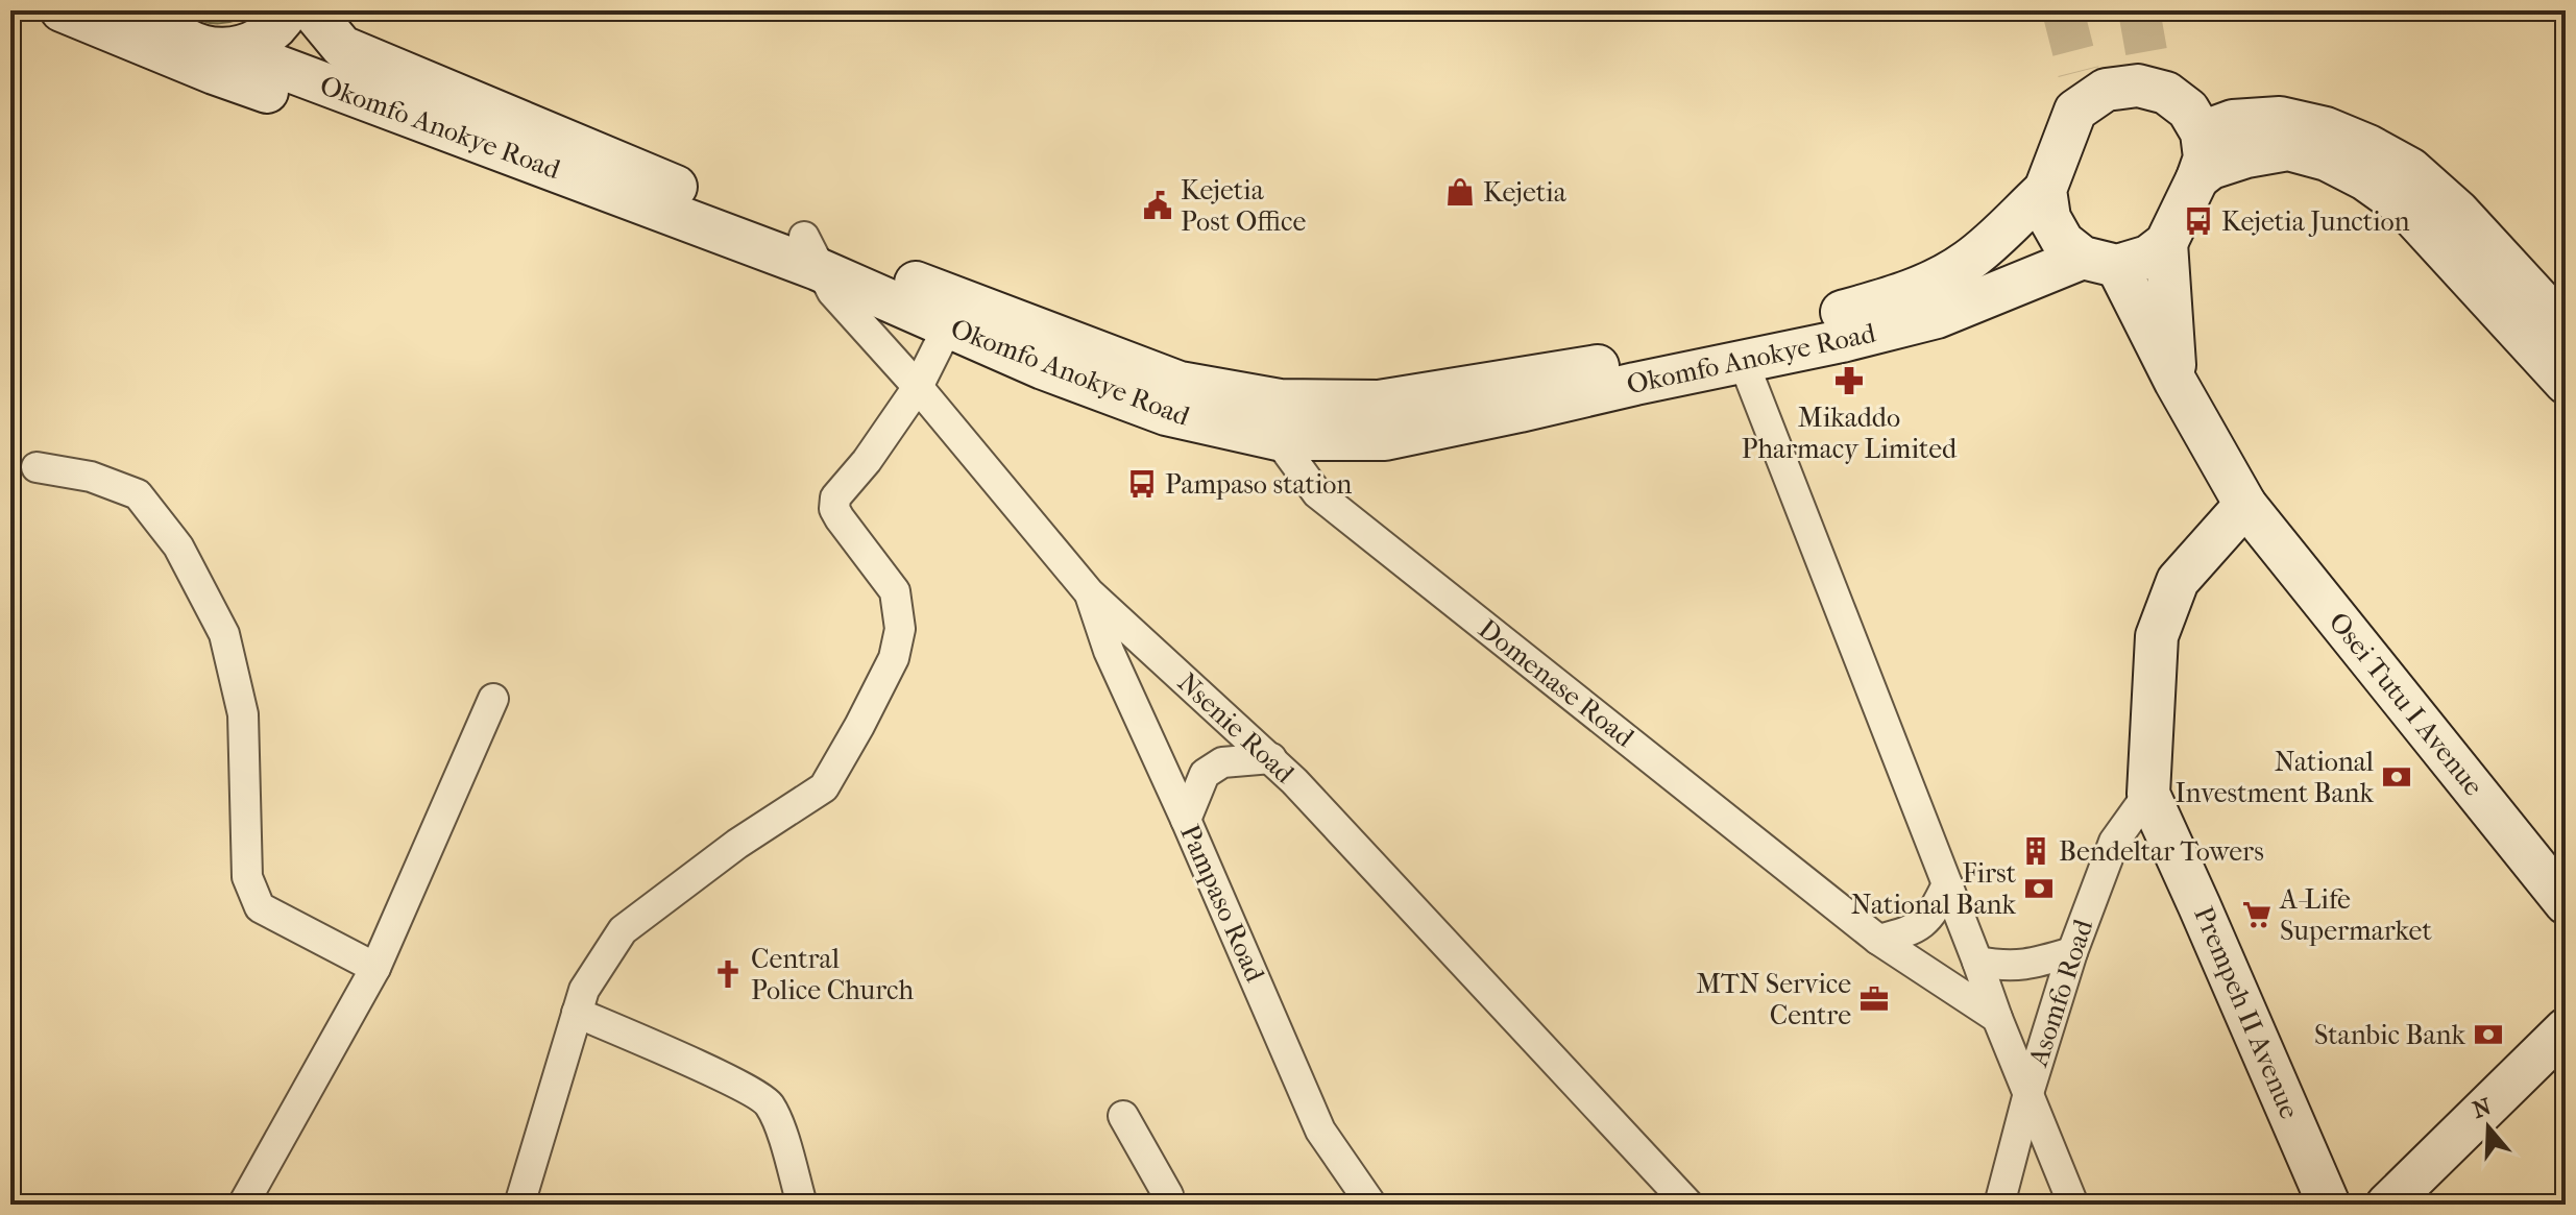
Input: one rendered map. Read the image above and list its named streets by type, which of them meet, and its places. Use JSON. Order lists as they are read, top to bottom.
{
  "streets": {
    "main road": ["Okomfo Anokye Road", "Osei Tutu I Avenue", "Prempeh II Avenue"],
    "street": [
      "Domenase Road",
      "Nsenie Road",
      "Pampaso Road",
      "Asomfo Road"
    ]
  },
  "crossings": [
    ["Okomfo Anokye Road", "Domenase Road"],
    ["Okomfo Anokye Road", "Osei Tutu I Avenue"],
    ["Okomfo Anokye Road", "Nsenie Road"],
    ["Osei Tutu I Avenue", "Prempeh II Avenue"],
    ["Nsenie Road", "Pampaso Road"],
    ["Asomfo Road", "Prempeh II Avenue"]
  ],
  "places": {
    "shop": ["Kejetia"],
    "public building": ["Kejetia Post Office"],
    "bus stop": ["Kejetia Junction", "Pampaso station"],
    "pharmacy": ["Mikaddo Pharmacy Limited"],
    "bank": ["National Investment Bank", "First National Bank", "Stanbic Bank"],
    "building": ["Bendeltar Towers"],
    "supermarket": ["A-Life Supermarket"],
    "church": ["Central Police Church"],
    "office": ["MTN Service Centre"]
  },
  "north": "top"
}
